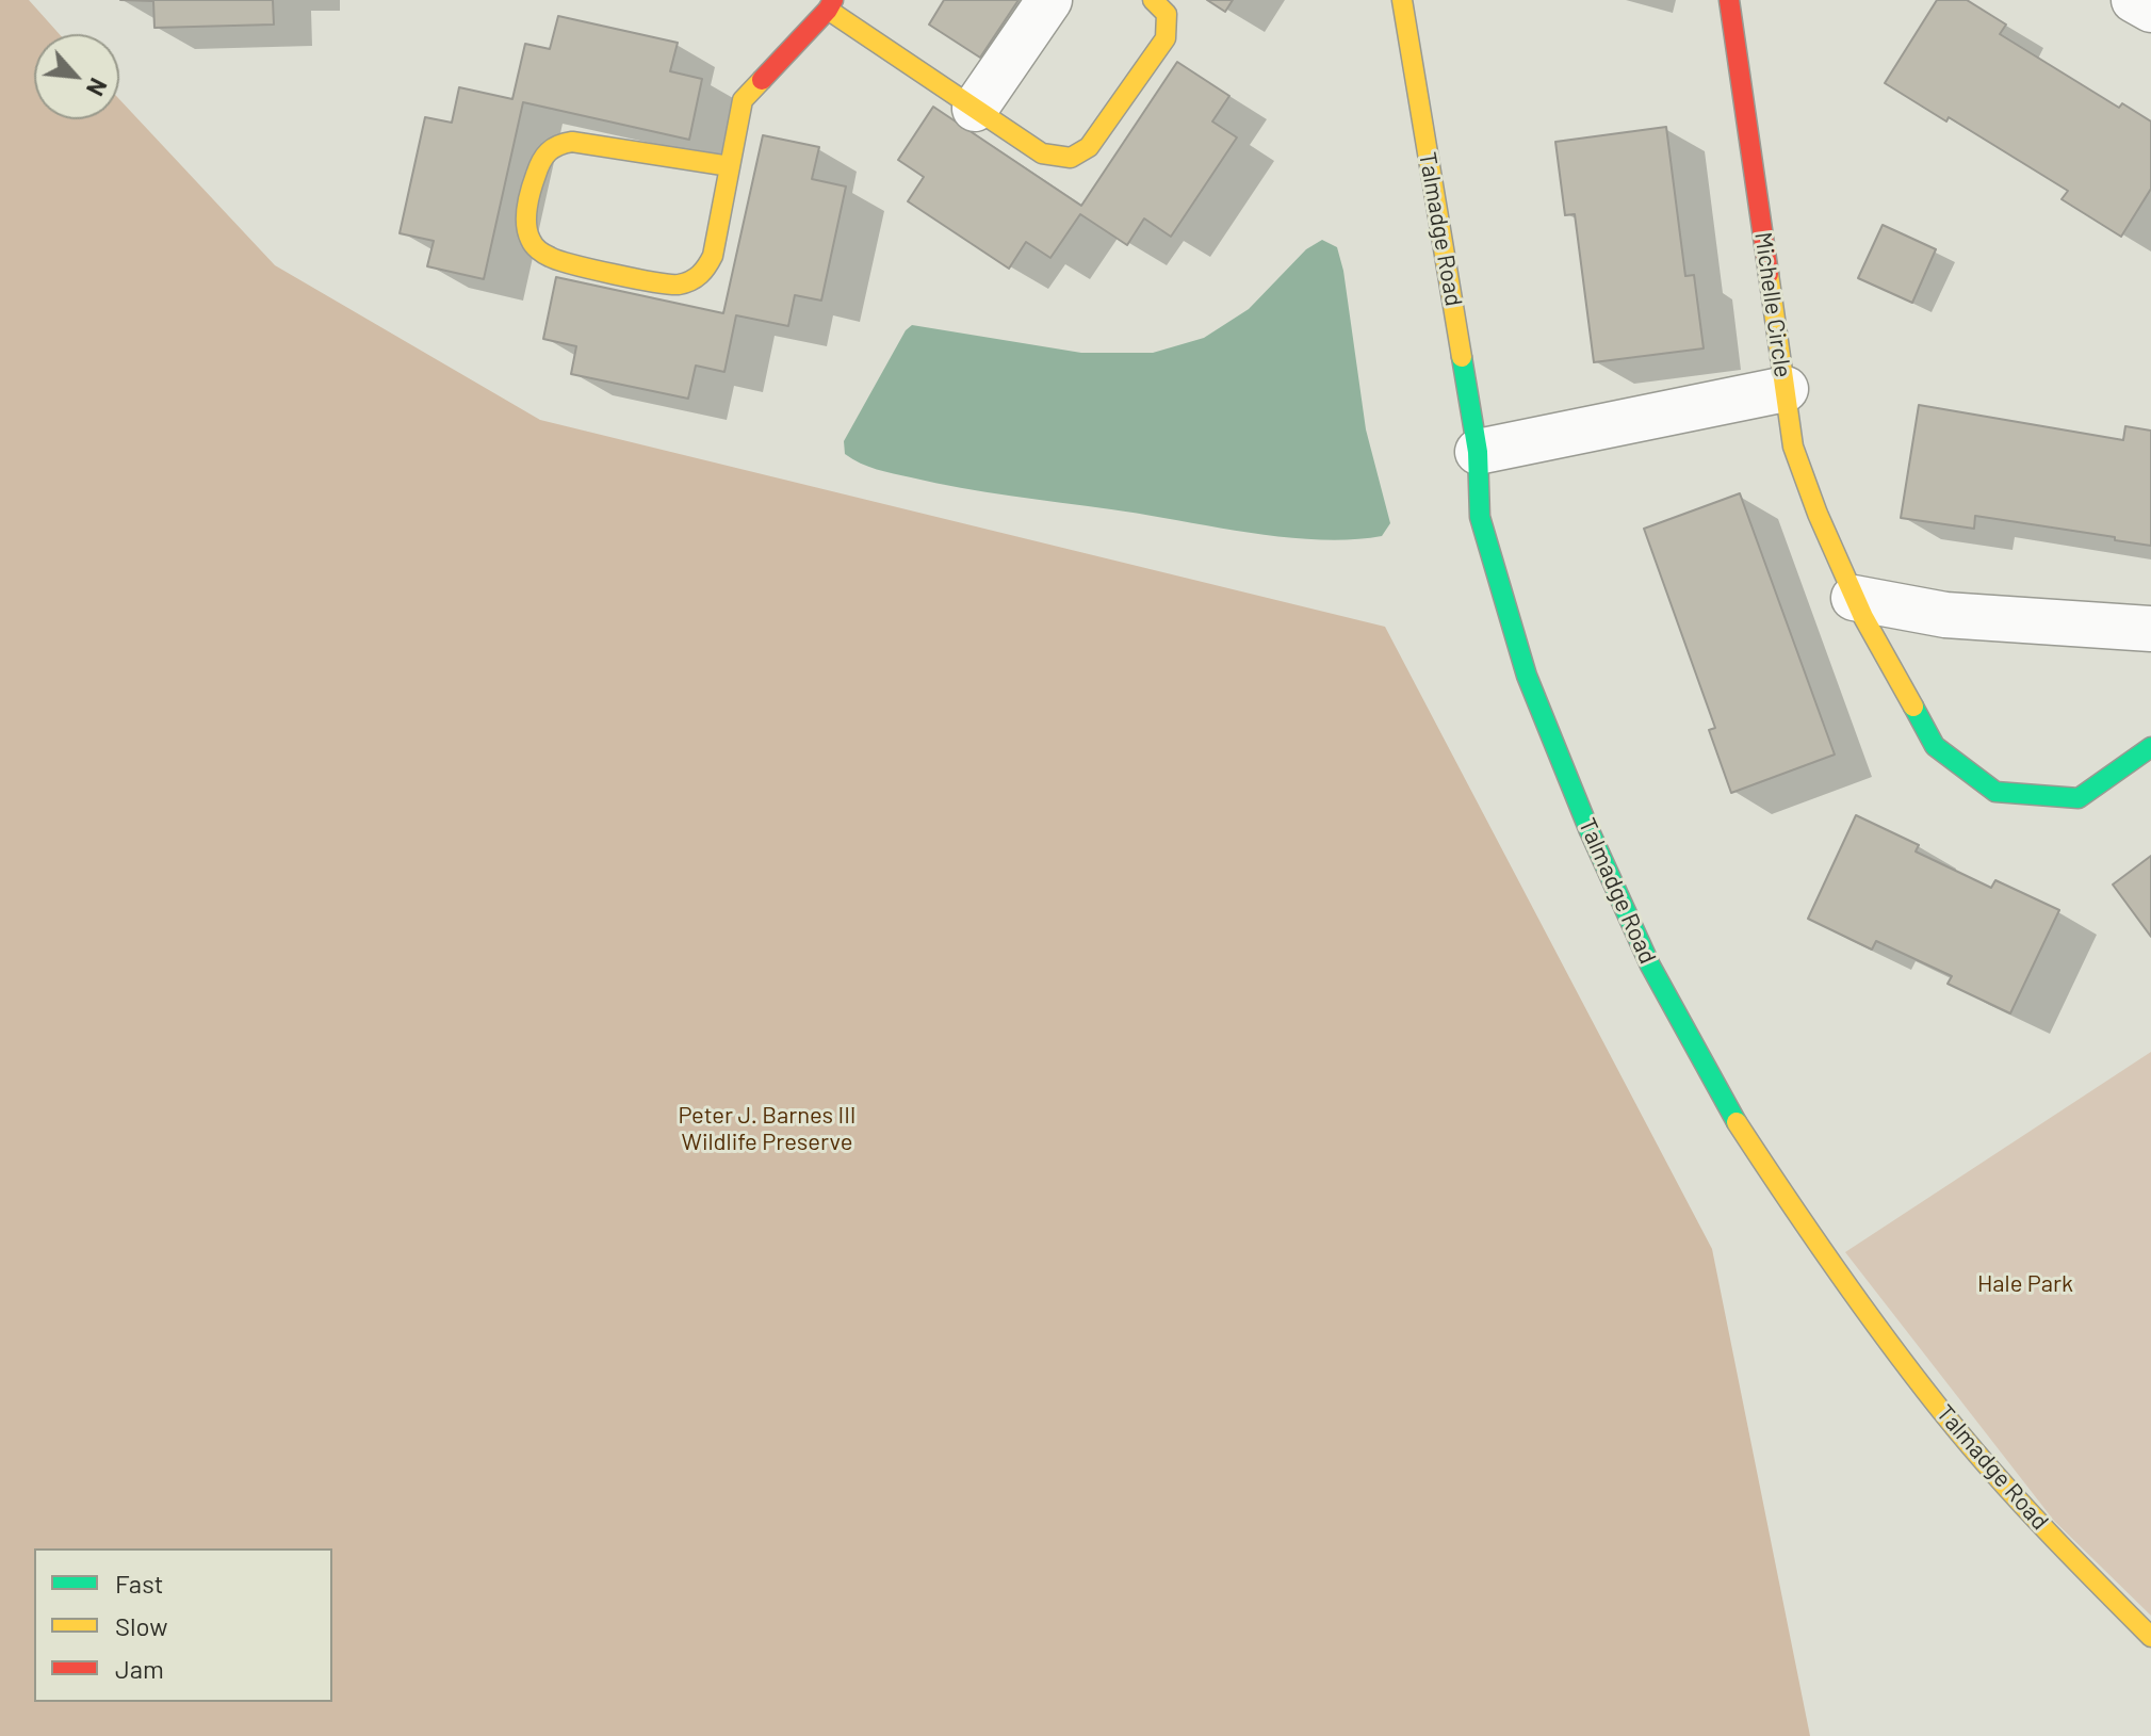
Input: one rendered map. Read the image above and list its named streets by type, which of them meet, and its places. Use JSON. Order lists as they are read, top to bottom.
{
  "streets": {
    "street": ["Talmadge Road", "Michelle Circle"]
  },
  "parks": ["Peter J. Barnes III Wildlife Preserve", "Hale Park"],
  "legend": ["Fast", "Slow", "Jam"],
  "north": "bottom right"
}
